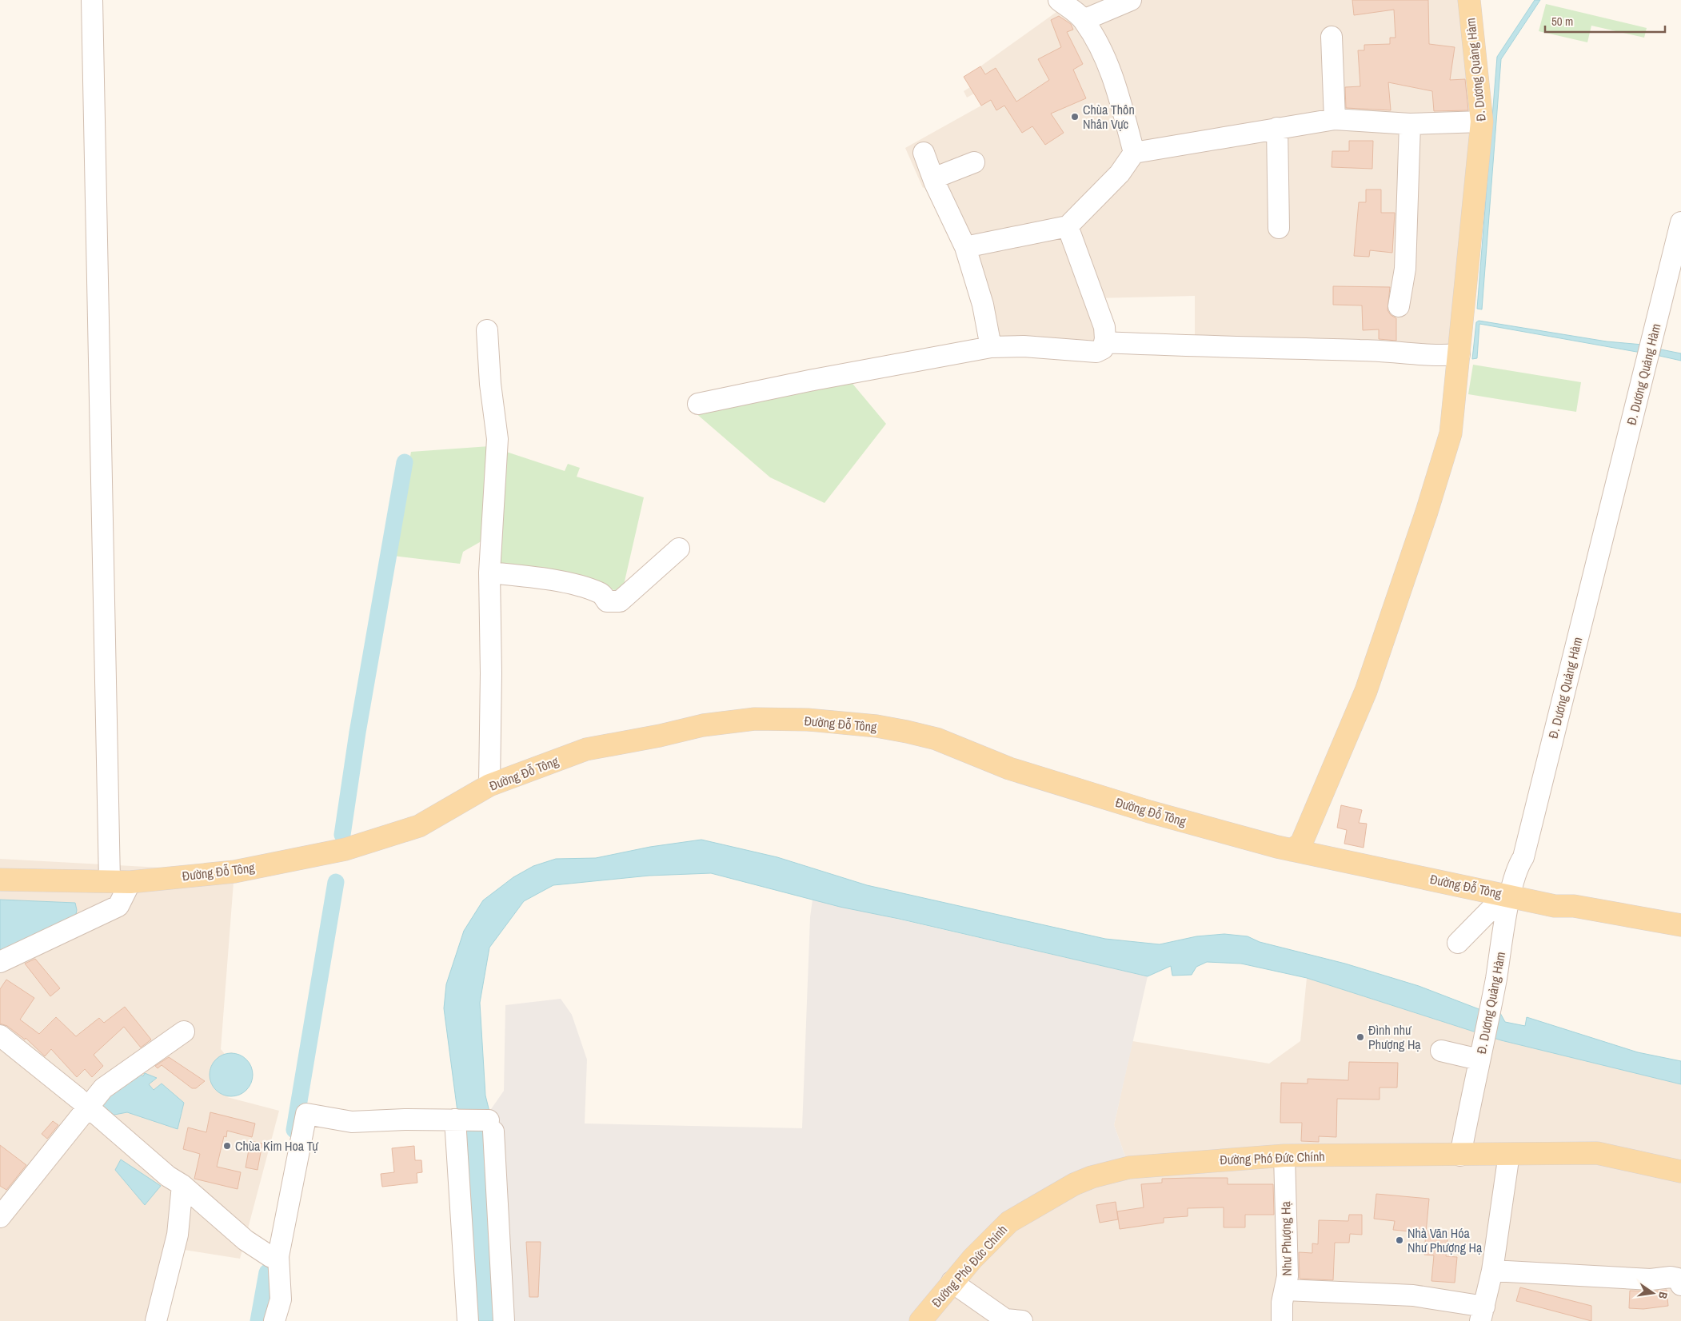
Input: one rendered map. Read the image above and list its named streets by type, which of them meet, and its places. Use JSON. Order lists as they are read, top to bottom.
{
  "streets": {
    "main road": ["Đ. Dương Quảng Hàm", "Đường Đỗ Tông", "Đường Phó Đức Chính"],
    "street": ["Như Phượng Hạ"]
  },
  "crossings": [
    ["Đ. Dương Quảng Hàm", "Đường Đỗ Tông"],
    ["Đ. Dương Quảng Hàm", "Đường Phó Đức Chính"],
    ["Đường Phó Đức Chính", "Như Phượng Hạ"]
  ],
  "places": [
    "Chùa Thôn Nhân Vực",
    "Đình như Phượng Hạ",
    "Chùa Kim Hoa Tự",
    "Nhà Văn Hóa Như Phượng Hạ"
  ],
  "scale_bar": "50 m",
  "north": "right"
}
